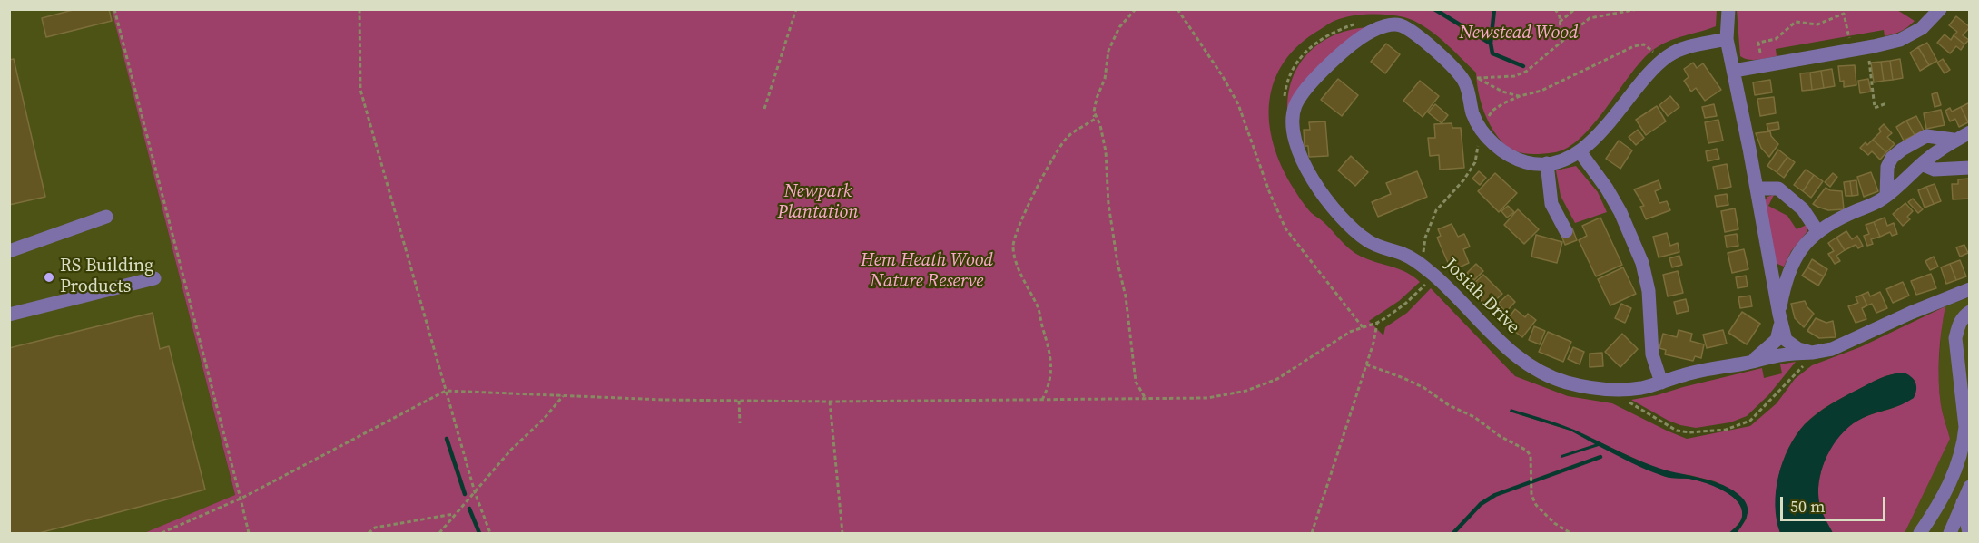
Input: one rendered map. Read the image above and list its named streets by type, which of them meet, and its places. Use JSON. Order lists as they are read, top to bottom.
{
  "streets": {
    "street": ["Josiah Drive"]
  },
  "parks": ["Newstead Wood", "Newpark Plantation", "Hem Heath Wood Nature Reserve"],
  "places": ["RS Building Products"],
  "scale_bar": "50 m"
}
